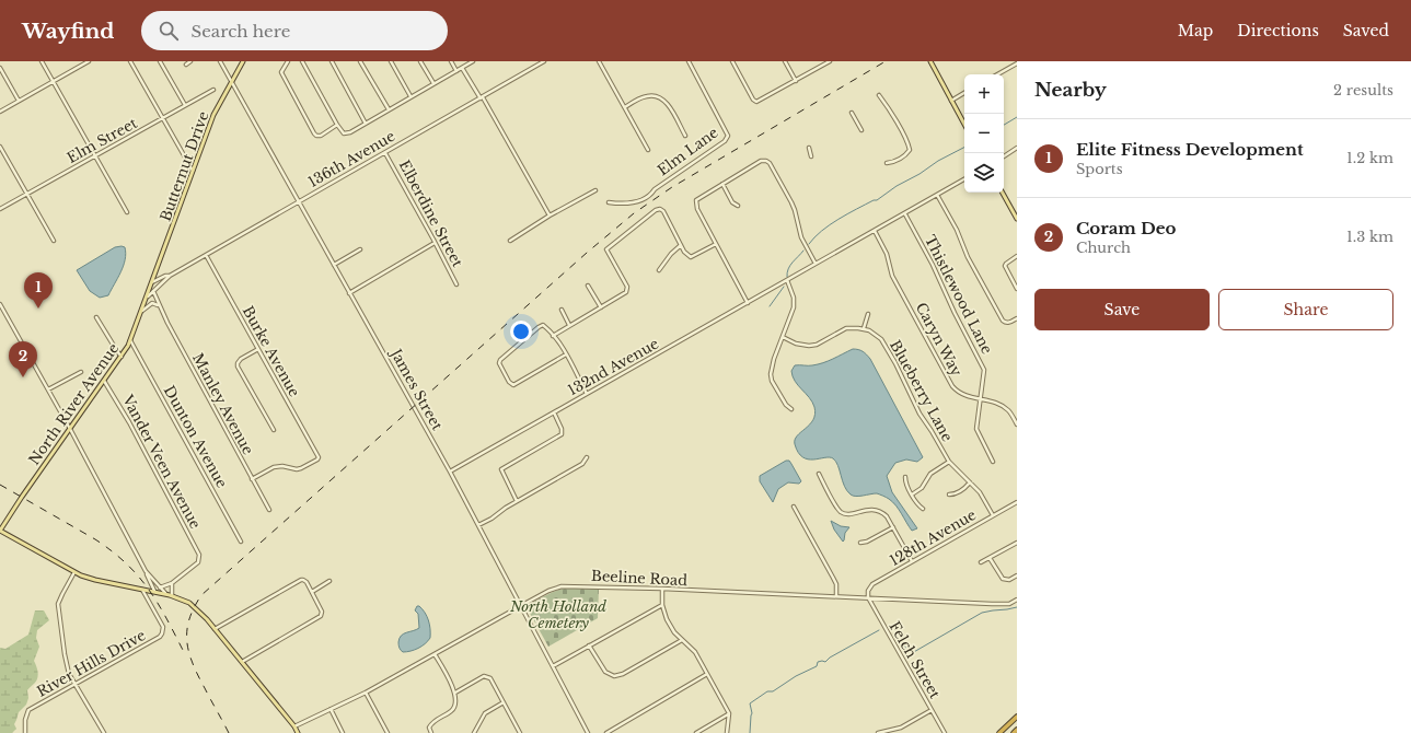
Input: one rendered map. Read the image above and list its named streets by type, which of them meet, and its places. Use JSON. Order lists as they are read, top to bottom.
{
  "streets": {
    "main road": ["Butternut Drive", "North River Avenue"],
    "street": [
      "Elm Street",
      "Elm Lane",
      "136th Avenue",
      "Elberdine Street",
      "Thistlewood Lane",
      "Caryn Way",
      "Burke Avenue",
      "132nd Avenue",
      "James Street",
      "Blueberry Lane",
      "Manley Avenue",
      "Dunton Avenue",
      "Vander Veen Avenue",
      "128th Avenue",
      "Beeline Road",
      "Felch Street",
      "River Hills Drive"
    ]
  },
  "crossings": [
    ["136th Avenue", "Butternut Drive"],
    ["136th Avenue", "Elberdine Street"],
    ["136th Avenue", "Burke Avenue"],
    ["136th Avenue", "James Street"],
    ["136th Avenue", "North River Avenue"],
    ["136th Avenue", "Manley Avenue"],
    ["Butternut Drive", "James Street"],
    ["Butternut Drive", "North River Avenue"],
    ["Thistlewood Lane", "Caryn Way"],
    ["Thistlewood Lane", "132nd Avenue"],
    ["Caryn Way", "132nd Avenue"],
    ["Burke Avenue", "Manley Avenue"],
    ["132nd Avenue", "James Street"],
    ["James Street", "Beeline Road"],
    ["Blueberry Lane", "128th Avenue"],
    ["North River Avenue", "Dunton Avenue"],
    ["North River Avenue", "Vander Veen Avenue"],
    ["128th Avenue", "Beeline Road"],
    ["128th Avenue", "Felch Street"],
    ["Beeline Road", "Felch Street"]
  ],
  "parks": ["North Holland Cemetery"],
  "page": {
    "header": "Wayfind",
    "search": "Search here",
    "nav": ["Map", "Directions", "Saved"],
    "heading": ["Nearby", "2 results"],
    "map_buttons": ["+", "−"],
    "list": [
      {
        "mark": "1",
        "name": "Elite Fitness Development",
        "note": "Sports",
        "value": "1.2 km"
      },
      {
        "mark": "2",
        "name": "Coram Deo",
        "note": "Church",
        "value": "1.3 km"
      }
    ],
    "pins": ["1", "2"],
    "buttons": ["Save", "Share"]
  }
}
